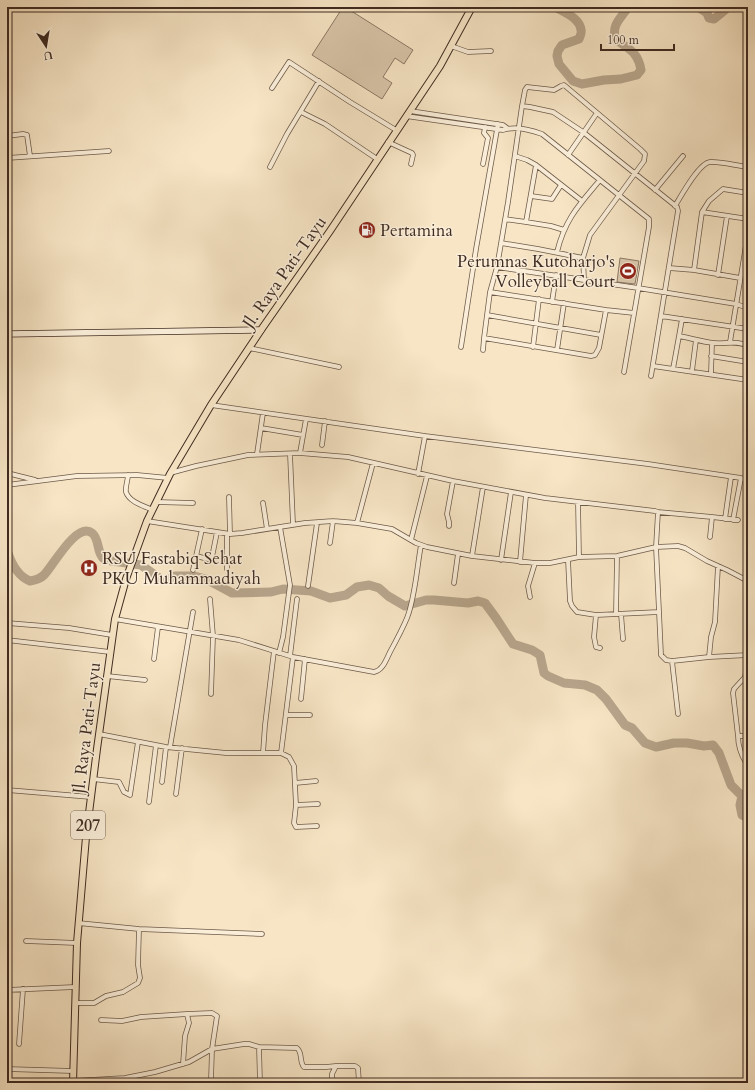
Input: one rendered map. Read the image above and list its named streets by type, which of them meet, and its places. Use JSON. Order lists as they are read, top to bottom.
{
  "streets": {
    "main road": ["Jl. Raya Pati-Tayu", "207"]
  },
  "places": {
    "fuel station": ["Pertamina"],
    "sports": ["Perumnas Kutoharjo's Volleyball Court"],
    "hospital": ["RSU Fastabiq Sehat PKU Muhammadiyah"]
  },
  "scale_bar": "100 m",
  "north": "bottom"
}
